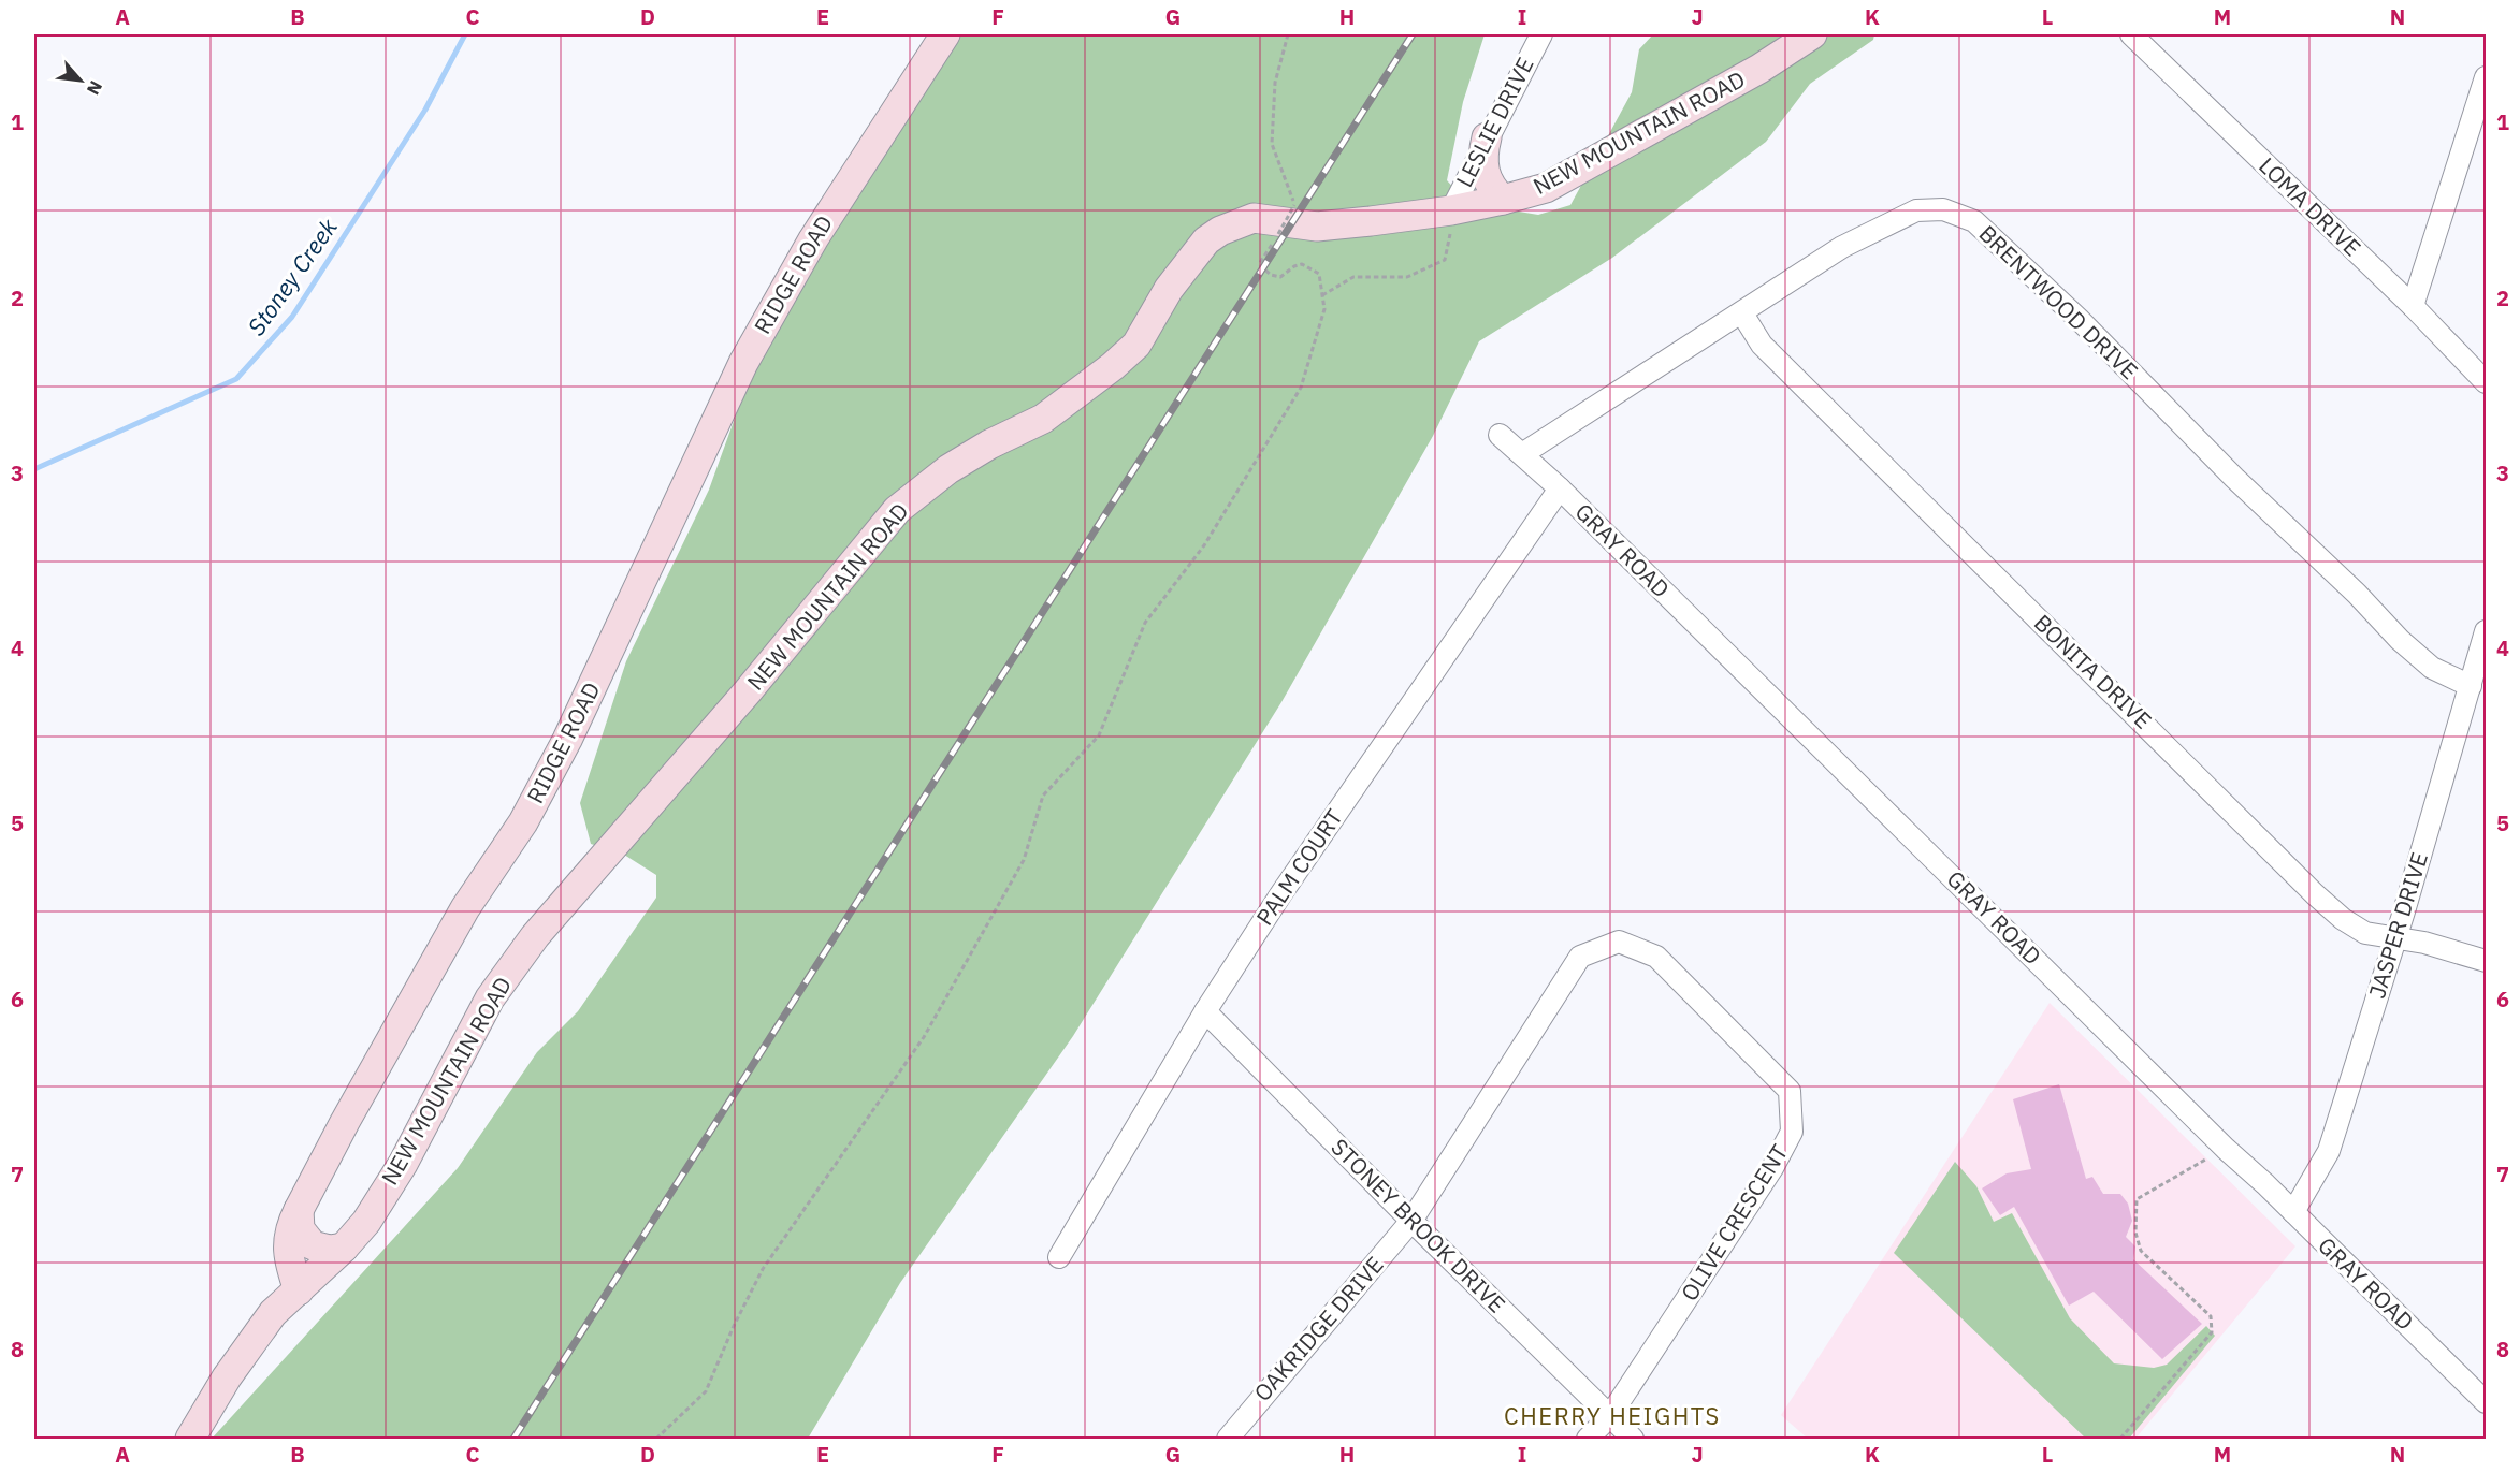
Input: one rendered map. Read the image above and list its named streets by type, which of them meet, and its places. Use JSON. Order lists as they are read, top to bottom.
{
  "streets": {
    "main road": ["NEW MOUNTAIN ROAD", "RIDGE ROAD"],
    "street": [
      "LESLIE DRIVE",
      "LOMA DRIVE",
      "BRENTWOOD DRIVE",
      "GRAY ROAD",
      "BONITA DRIVE",
      "PALM COURT",
      "JASPER DRIVE",
      "OLIVE CRESCENT",
      "STONEY BROOK DRIVE",
      "OAKRIDGE DRIVE"
    ]
  },
  "crossings": [
    ["LESLIE DRIVE", "NEW MOUNTAIN ROAD"],
    ["NEW MOUNTAIN ROAD", "RIDGE ROAD"],
    ["BRENTWOOD DRIVE", "GRAY ROAD"],
    ["BRENTWOOD DRIVE", "BONITA DRIVE"],
    ["BRENTWOOD DRIVE", "JASPER DRIVE"],
    ["GRAY ROAD", "PALM COURT"],
    ["GRAY ROAD", "JASPER DRIVE"],
    ["BONITA DRIVE", "JASPER DRIVE"],
    ["PALM COURT", "STONEY BROOK DRIVE"],
    ["OLIVE CRESCENT", "STONEY BROOK DRIVE"],
    ["OLIVE CRESCENT", "OAKRIDGE DRIVE"],
    ["STONEY BROOK DRIVE", "OAKRIDGE DRIVE"]
  ],
  "districts": ["CHERRY HEIGHTS"],
  "water": ["Stoney Creek"],
  "north": "bottom right",
  "grid": {
    "columns": [
      "A",
      "B",
      "C",
      "D",
      "E",
      "F",
      "G",
      "H",
      "I",
      "J",
      "K",
      "L",
      "M",
      "N"
    ],
    "rows": [
      "1",
      "2",
      "3",
      "4",
      "5",
      "6",
      "7",
      "8"
    ]
  }
}
